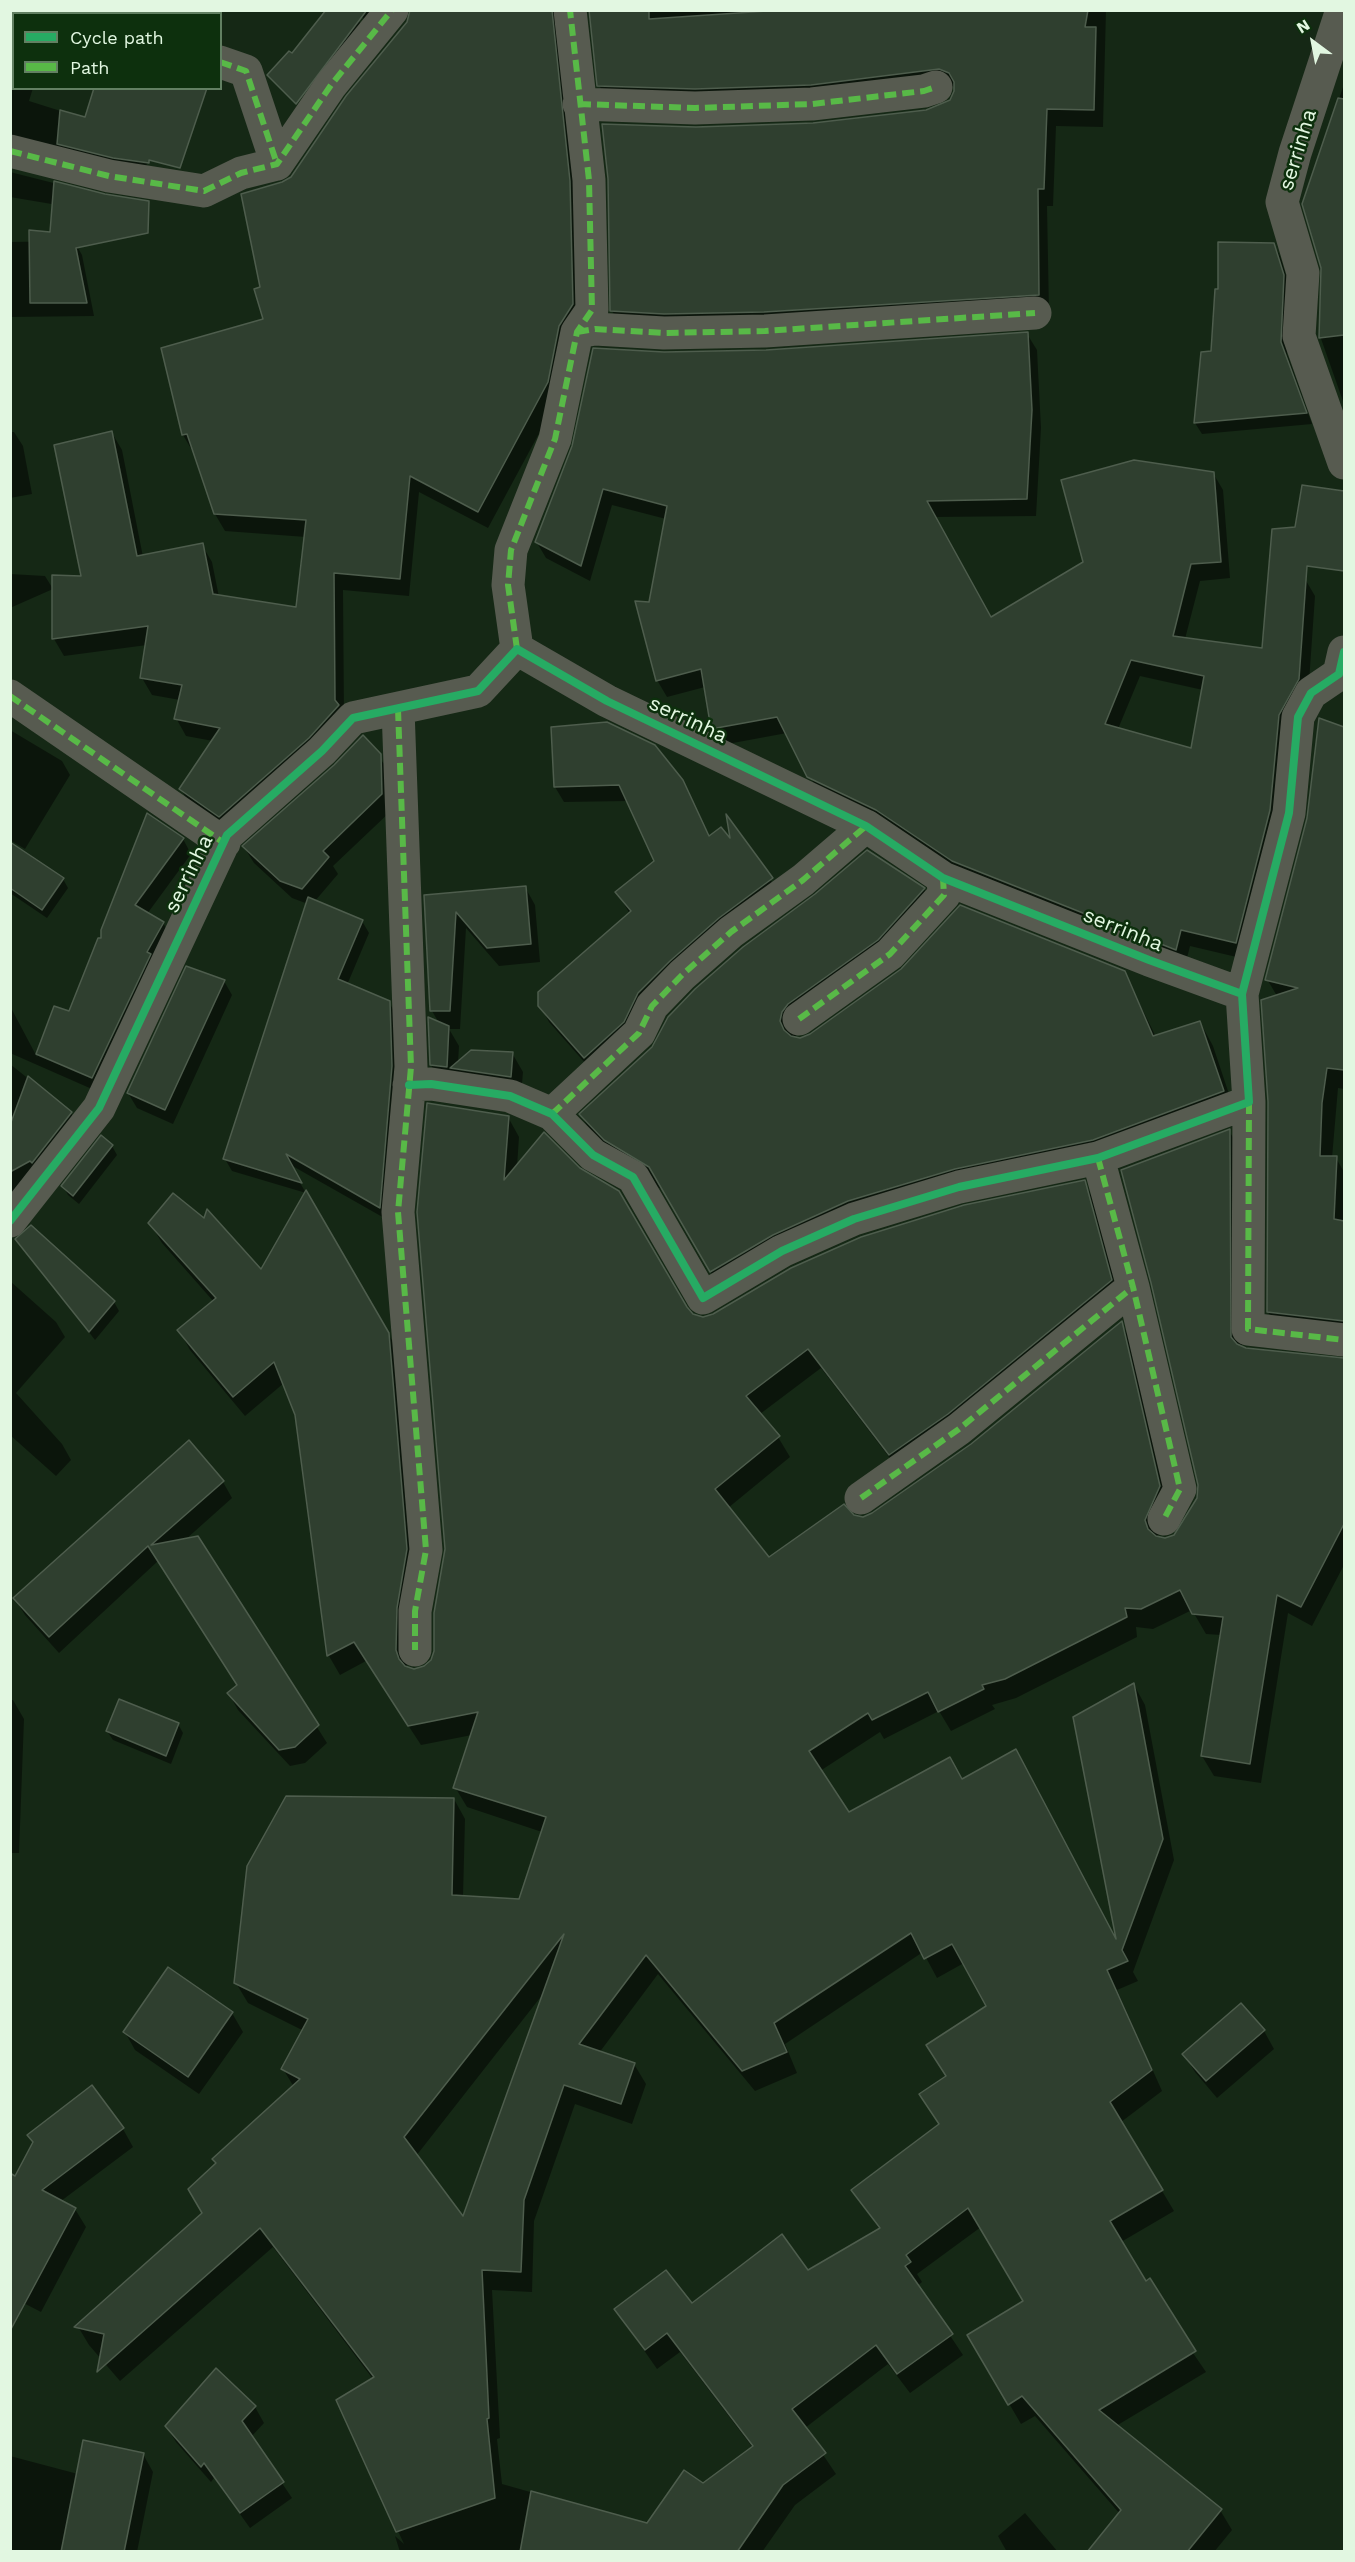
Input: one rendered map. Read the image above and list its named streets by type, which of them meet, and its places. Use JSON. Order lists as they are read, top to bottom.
{
  "streets": {
    "street": ["serrinha"]
  },
  "legend": ["Cycle path", "Path"],
  "north": "top left"
}
